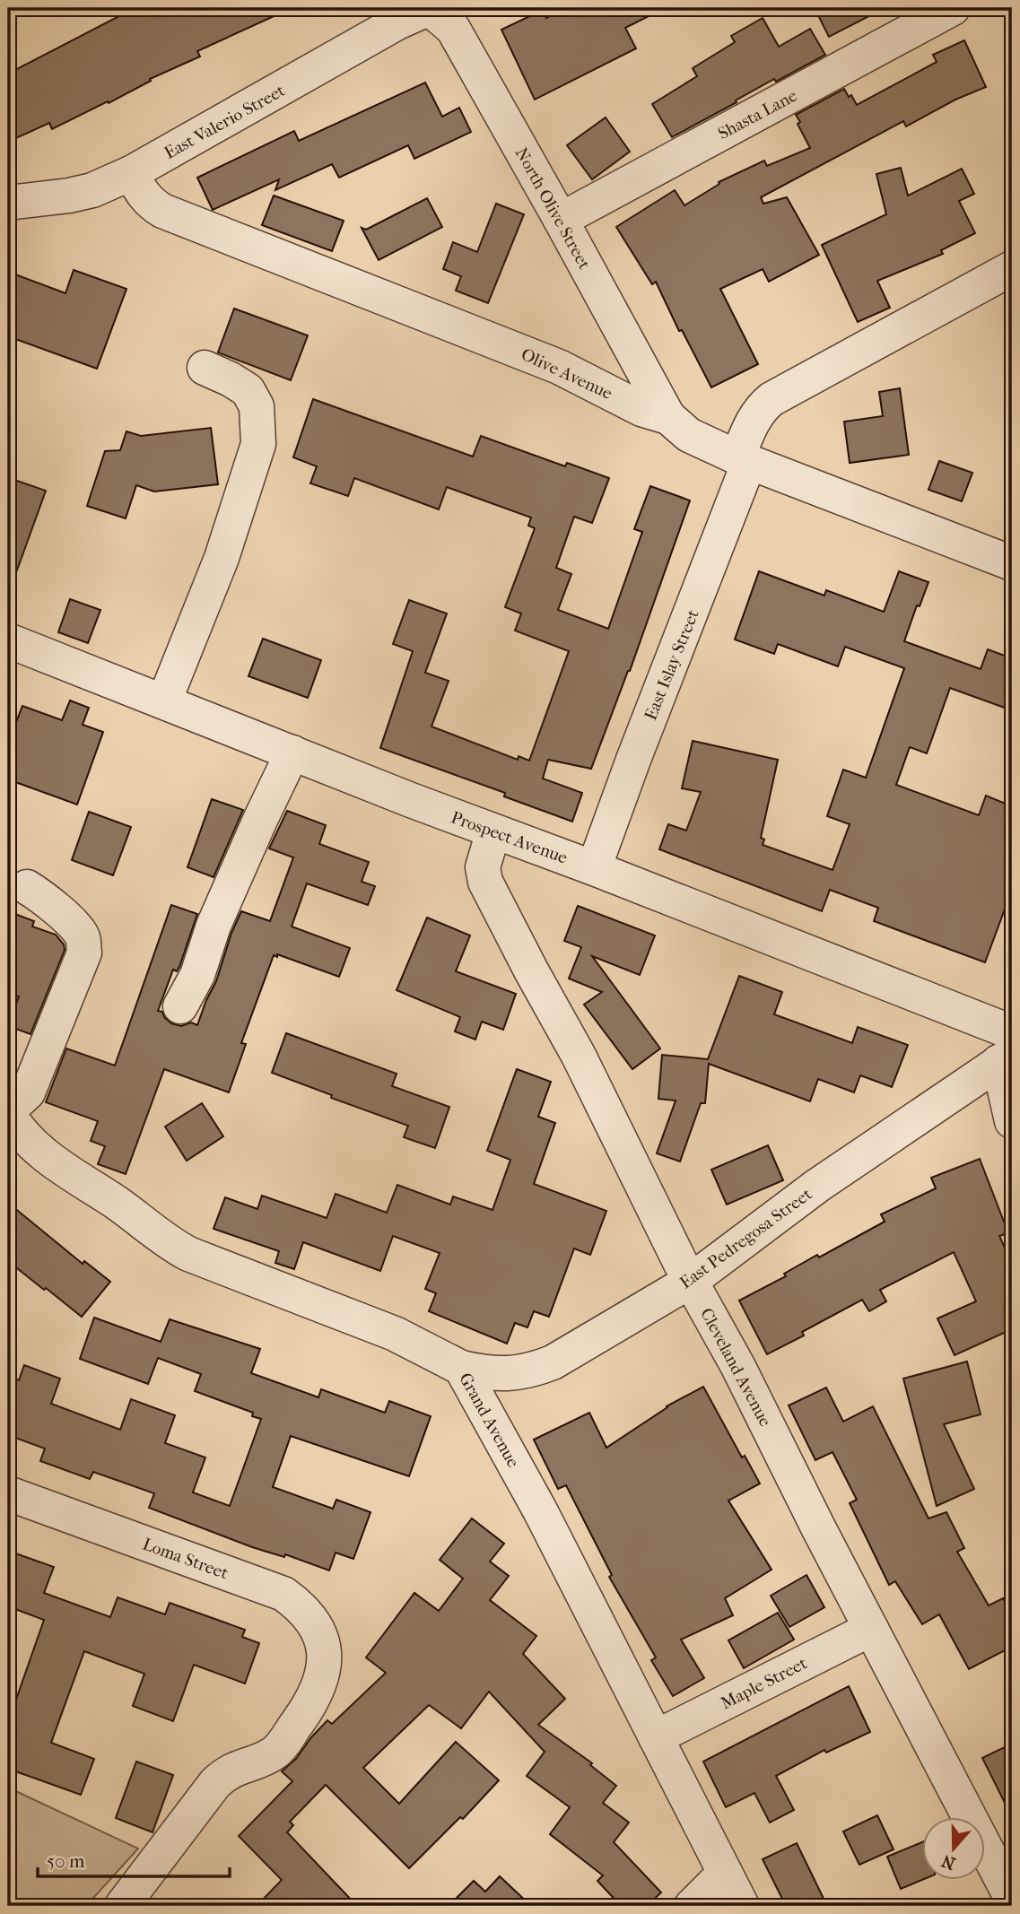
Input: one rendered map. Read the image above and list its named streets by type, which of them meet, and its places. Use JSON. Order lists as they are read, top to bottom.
{
  "streets": {
    "street": [
      "Shasta Lane",
      "East Valerio Street",
      "North Olive Street",
      "Olive Avenue",
      "East Islay Street",
      "Prospect Avenue",
      "East Pedregosa Street",
      "Cleveland Avenue",
      "Grand Avenue",
      "Loma Street",
      "Maple Street"
    ]
  },
  "crossings": [
    ["Shasta Lane", "North Olive Street"],
    ["East Valerio Street", "North Olive Street"],
    ["East Valerio Street", "Olive Avenue"],
    ["North Olive Street", "Olive Avenue"],
    ["Olive Avenue", "East Islay Street"],
    ["East Islay Street", "Prospect Avenue"],
    ["Prospect Avenue", "East Pedregosa Street"],
    ["Prospect Avenue", "Cleveland Avenue"],
    ["East Pedregosa Street", "Cleveland Avenue"],
    ["East Pedregosa Street", "Grand Avenue"],
    ["Cleveland Avenue", "Maple Street"],
    ["Grand Avenue", "Maple Street"]
  ],
  "scale_bar": "50 m",
  "north": "bottom"
}
